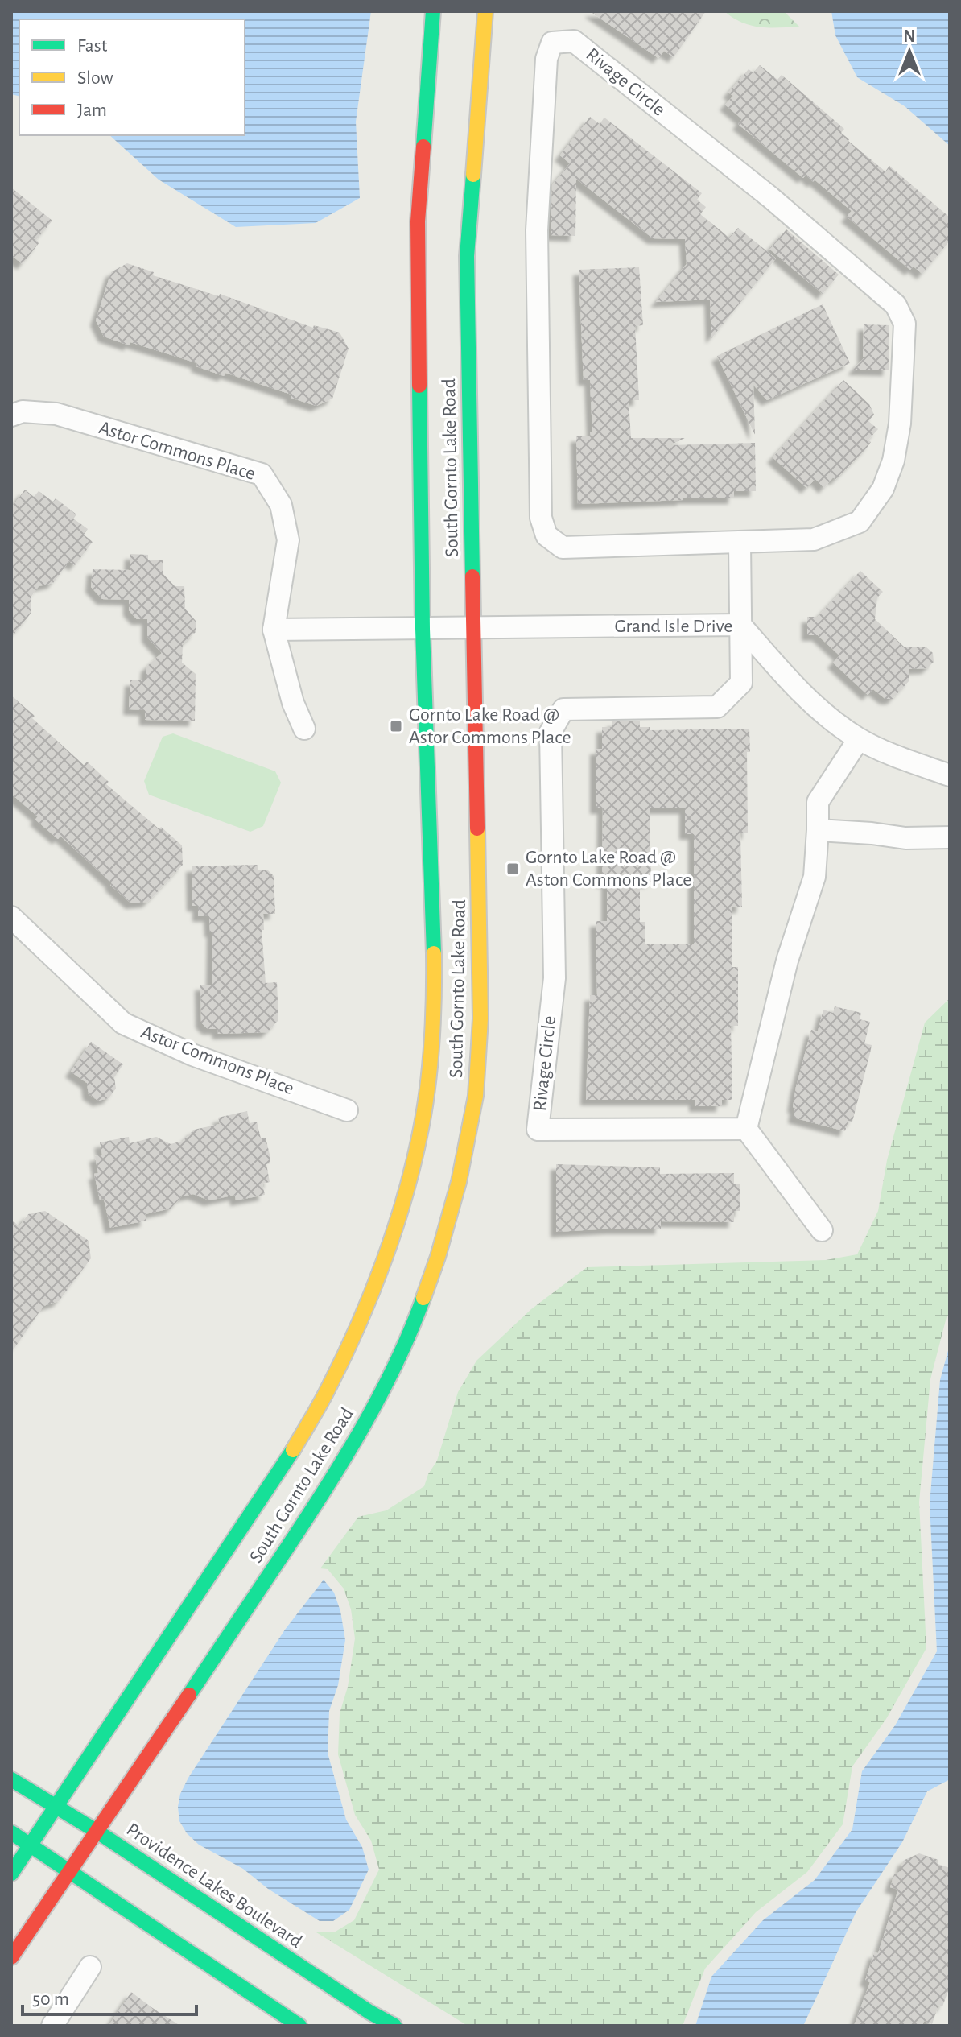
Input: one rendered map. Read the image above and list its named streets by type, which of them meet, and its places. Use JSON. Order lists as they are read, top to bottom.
{
  "streets": {
    "street": [
      "Rivage Circle",
      "Astor Commons Place",
      "South Gornto Lake Road",
      "Grand Isle Drive",
      "Providence Lakes Boulevard"
    ]
  },
  "crossings": [
    ["Rivage Circle", "Grand Isle Drive"],
    ["South Gornto Lake Road", "Grand Isle Drive"],
    ["South Gornto Lake Road", "Providence Lakes Boulevard"]
  ],
  "places": {
    "transit": ["Gornto Lake Road @ Astor Commons Place", "Gornto Lake Road @ Aston Commons Place"]
  },
  "legend": ["Fast", "Slow", "Jam"],
  "scale_bar": "50 m",
  "north": "top"
}
